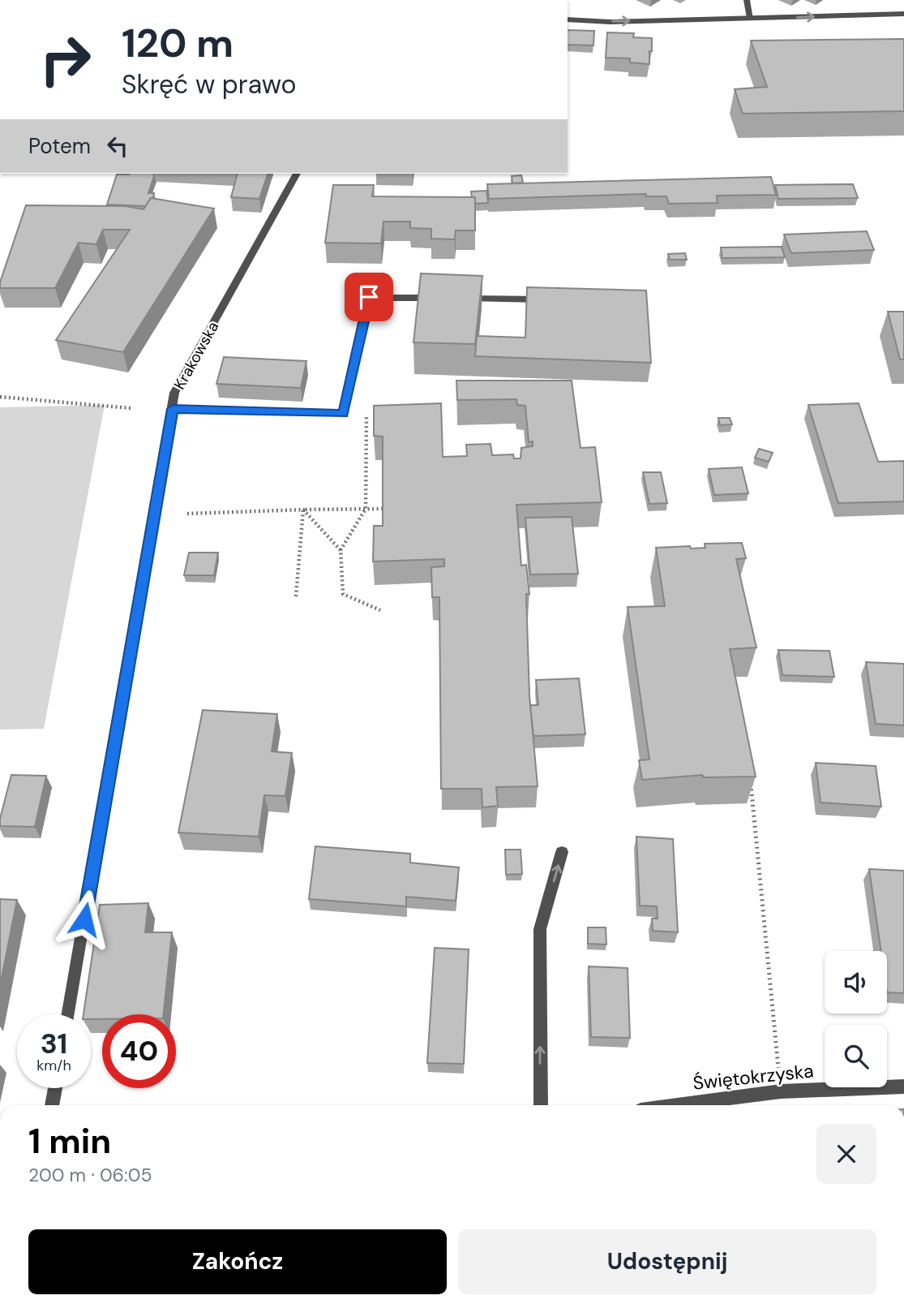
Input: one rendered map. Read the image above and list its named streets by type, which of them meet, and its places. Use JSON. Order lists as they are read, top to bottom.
{
  "streets": {
    "street": ["Krakowska", "Świętokrzyska"]
  },
  "page": {
    "turn": ["120 m", "Skręć w prawo"],
    "then": "Potem",
    "speed": "31 km/h",
    "limit": "40",
    "heading": ["1 min", "200 m · 06:05"],
    "buttons": ["Zakończ", "Udostępnij"]
  }
}
